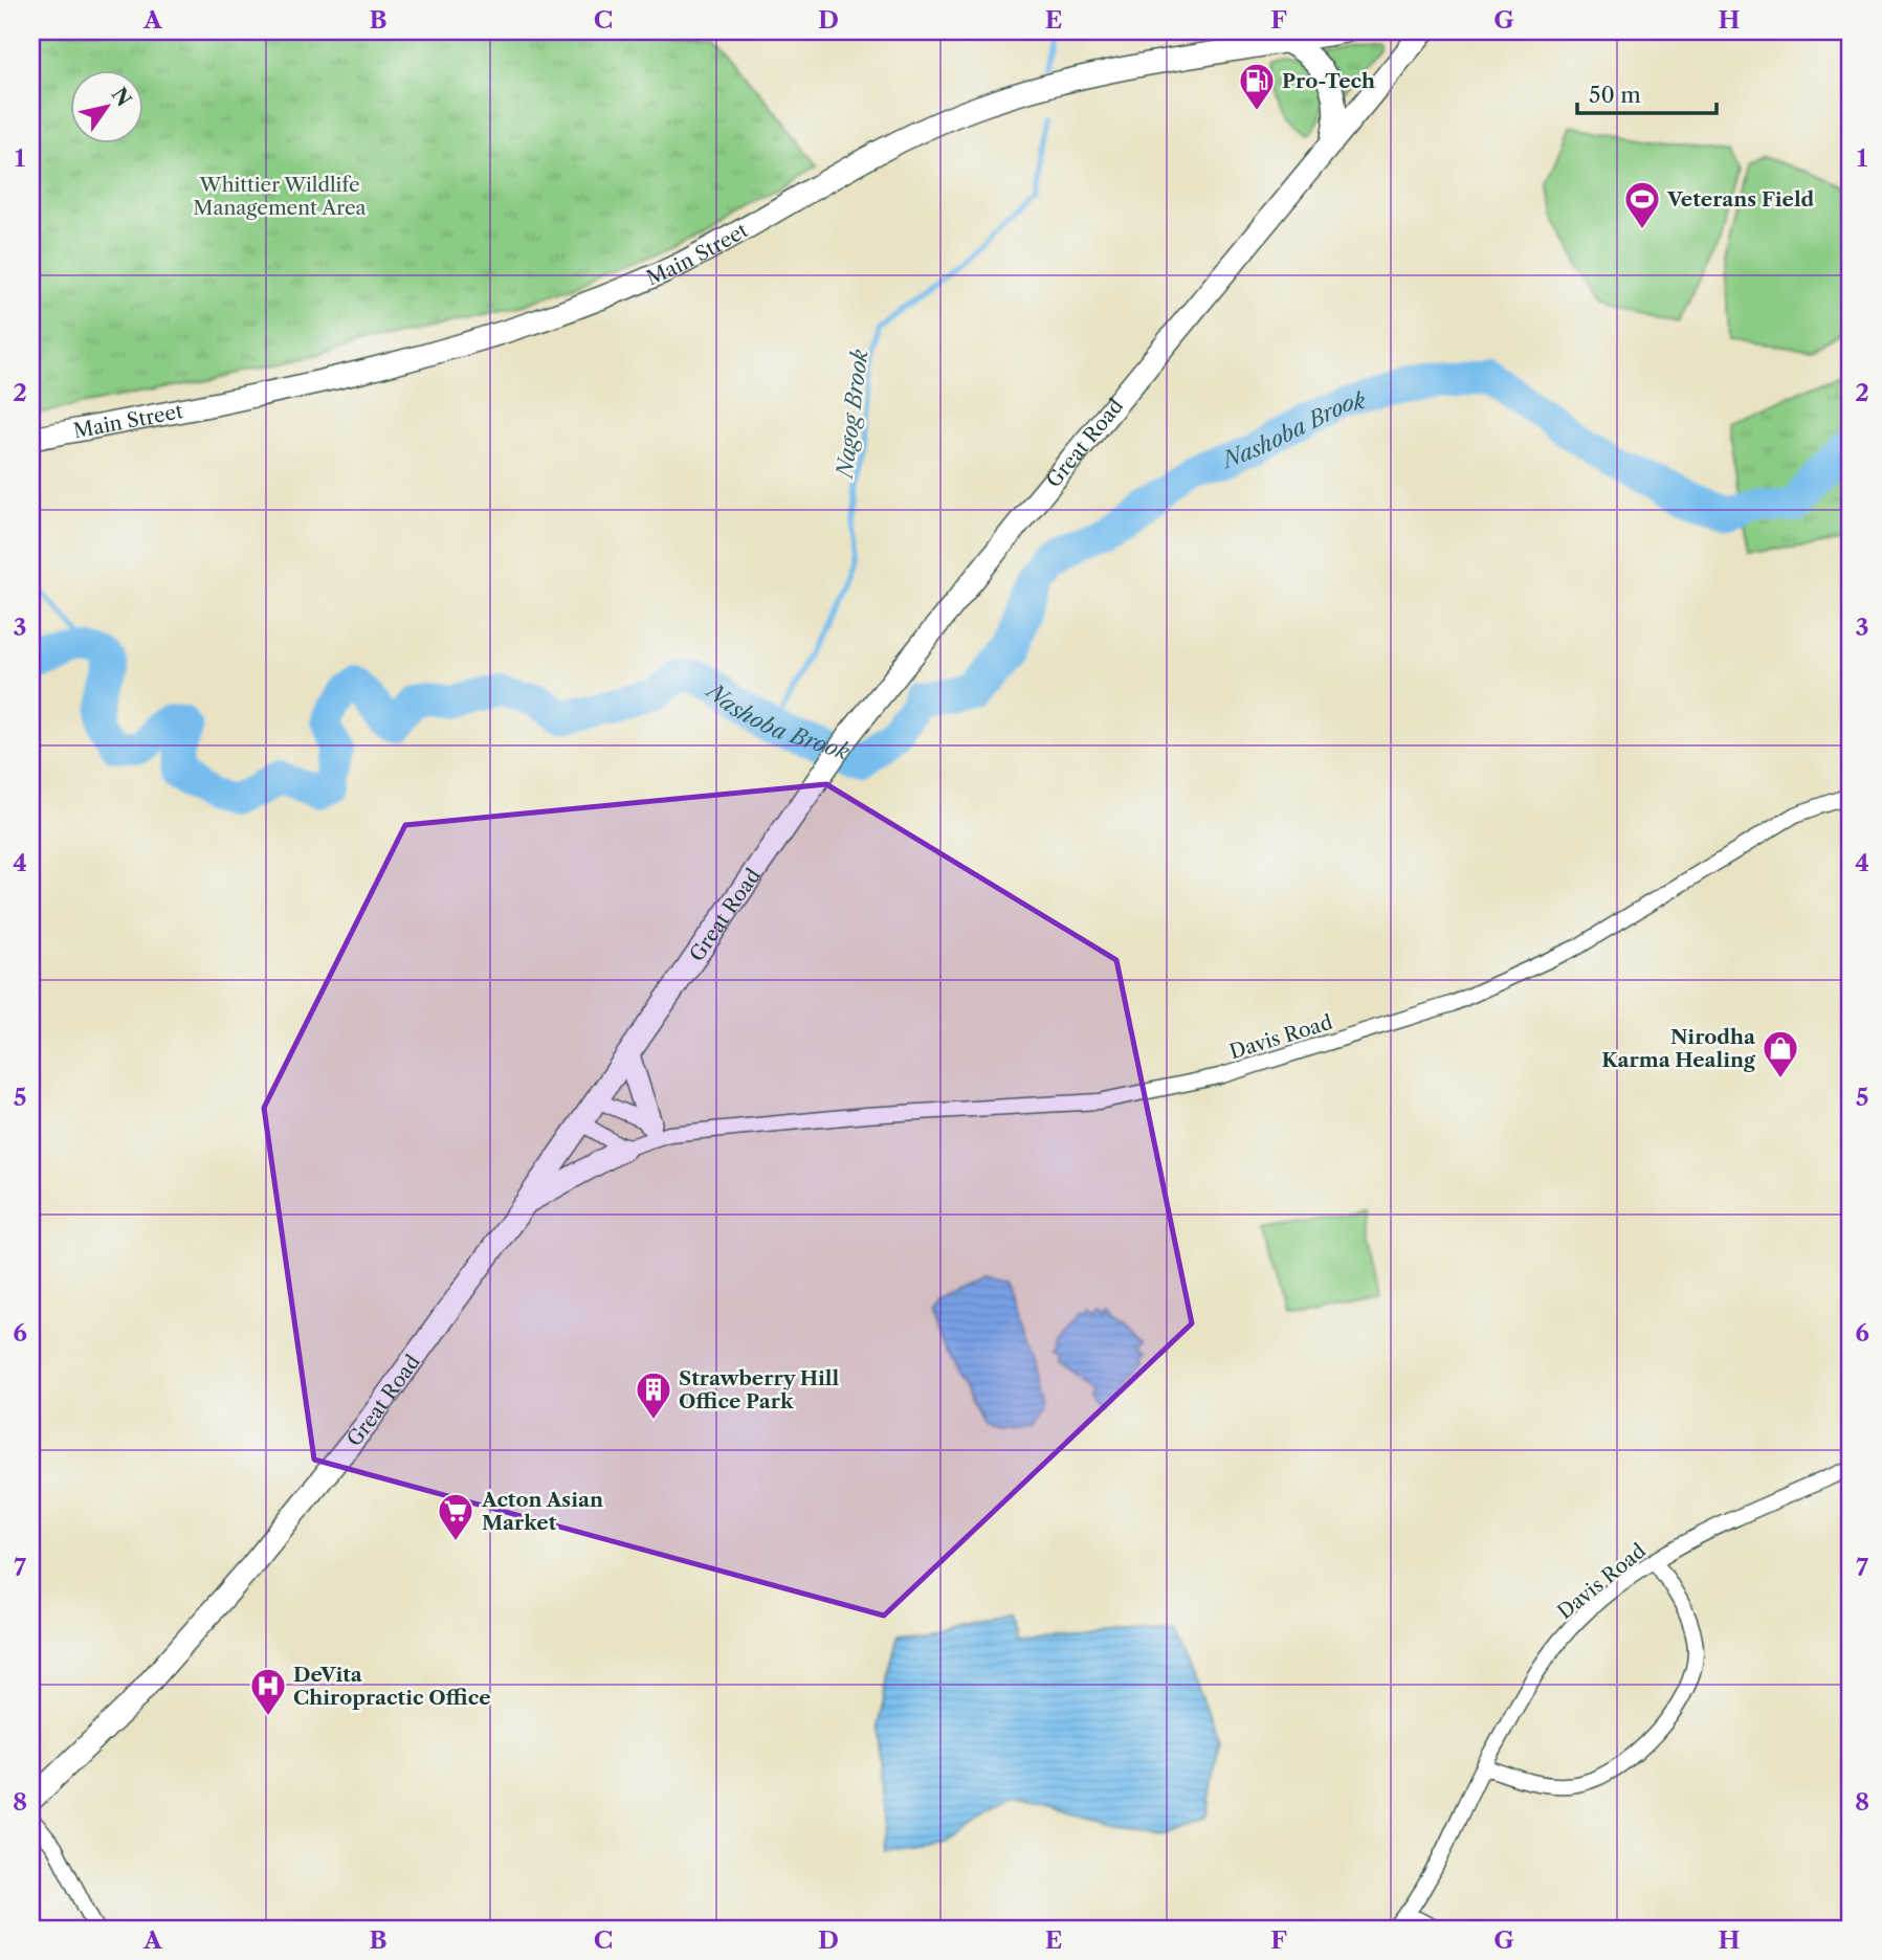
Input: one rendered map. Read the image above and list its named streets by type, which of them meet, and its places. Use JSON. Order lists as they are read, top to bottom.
{
  "streets": {
    "main road": ["Main Street", "Great Road"],
    "street": ["Davis Road"]
  },
  "crossings": [
    ["Great Road", "Davis Road"]
  ],
  "water": ["Nagog Brook", "Nashoba Brook"],
  "parks": ["Whittier Wildlife Management Area"],
  "places": {
    "fuel station": ["Pro-Tech"],
    "sports": ["Veterans Field"],
    "shop": ["Nirodha Karma Healing"],
    "building": ["Strawberry Hill Office Park"],
    "supermarket": ["Acton Asian Market"],
    "hospital": ["DeVita Chiropractic Office"]
  },
  "scale_bar": "50 m",
  "north": "top right",
  "grid": {
    "columns": [
      "A",
      "B",
      "C",
      "D",
      "E",
      "F",
      "G",
      "H"
    ],
    "rows": [
      "1",
      "2",
      "3",
      "4",
      "5",
      "6",
      "7",
      "8"
    ]
  }
}
